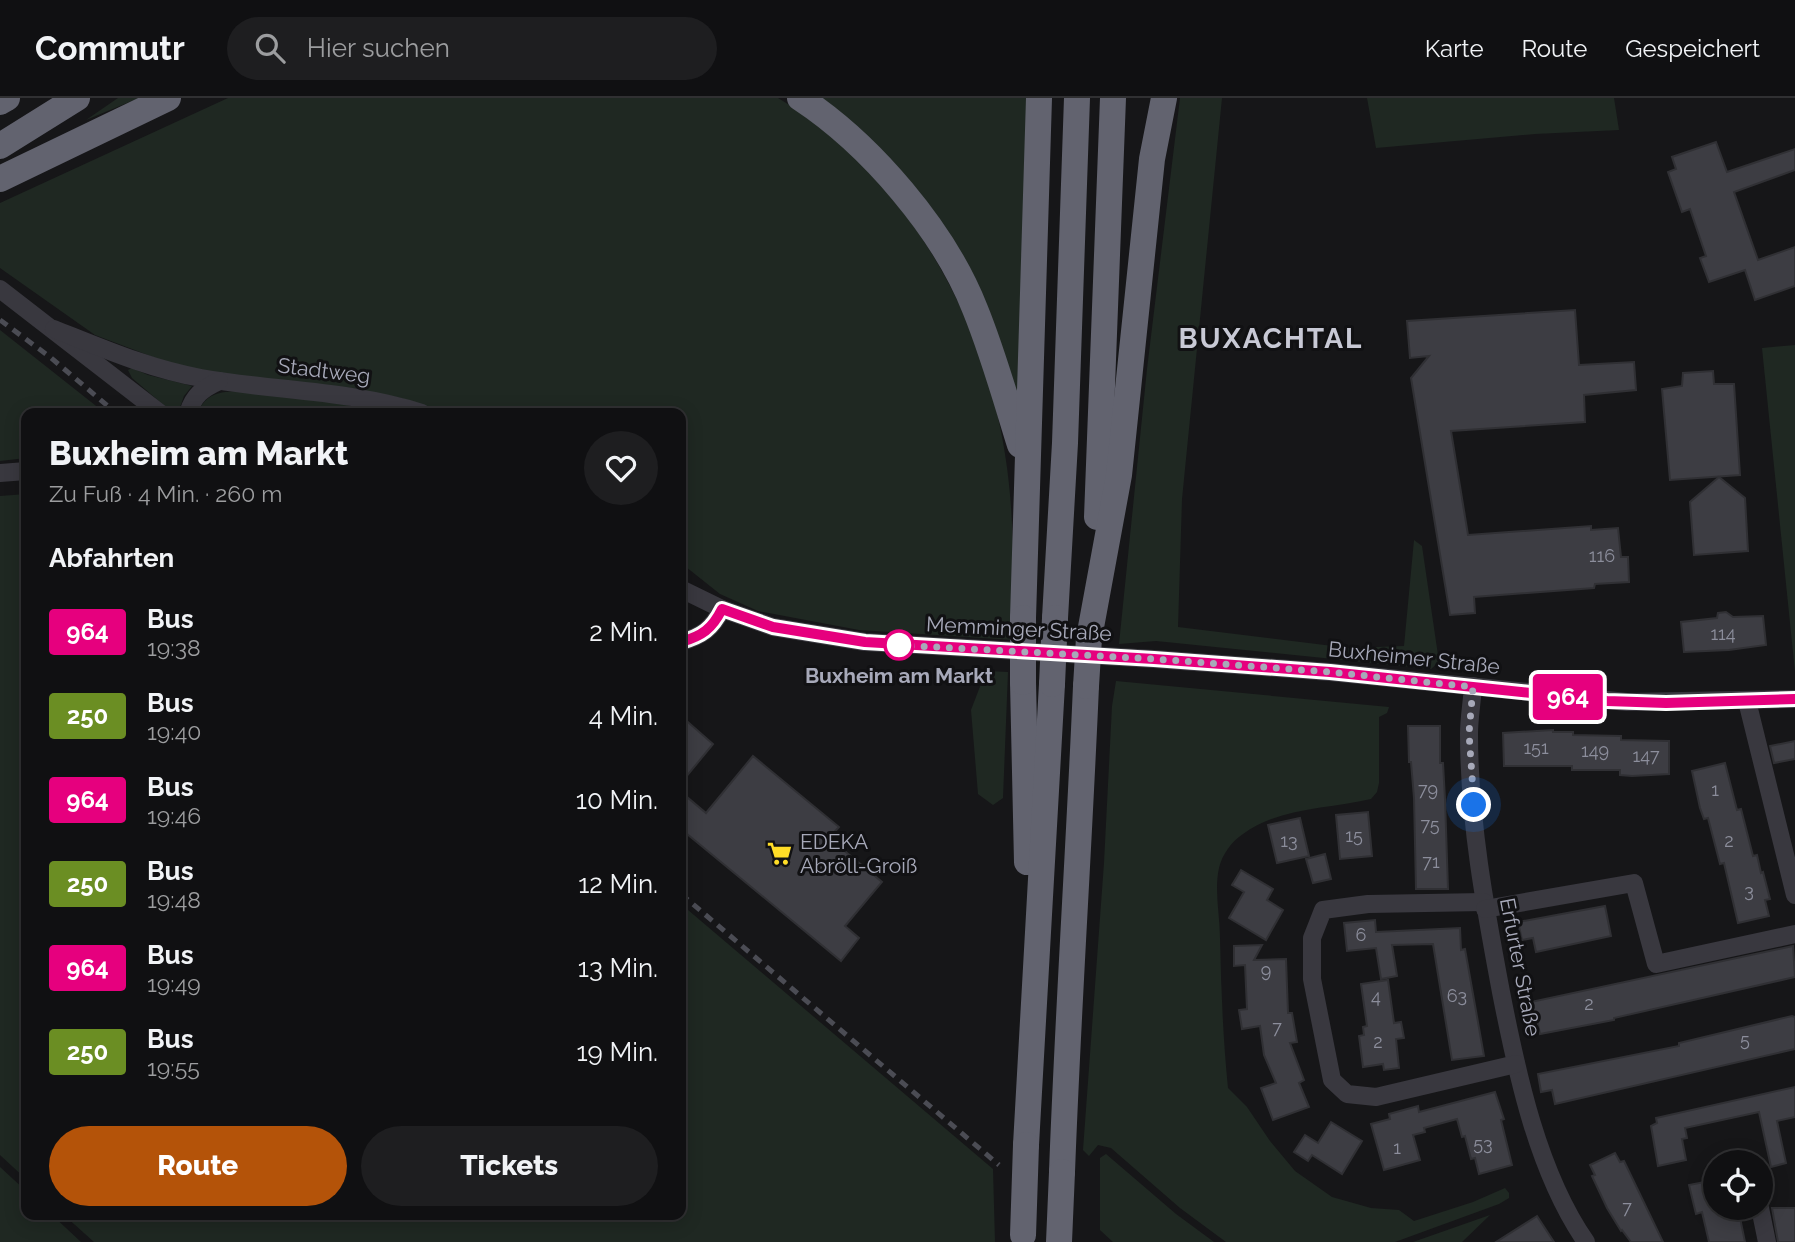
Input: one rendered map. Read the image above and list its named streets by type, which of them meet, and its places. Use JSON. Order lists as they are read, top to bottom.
{
  "streets": {
    "street": [
      "Stadtweg",
      "Memminger Straße",
      "Buxheimer Straße",
      "Erfurter Straße"
    ]
  },
  "crossings": [
    ["Memminger Straße", "Buxheimer Straße"],
    ["Buxheimer Straße", "Erfurter Straße"]
  ],
  "districts": ["BUXACHTAL"],
  "places": {
    "other": ["Buxheim am Markt"],
    "supermarket": ["EDEKA Abröll-Groiß"]
  },
  "lines": ["bus line 964"],
  "house_numbers": [
    "116",
    "114",
    "151",
    "149",
    "147",
    "79",
    "1",
    "75",
    "15",
    "13",
    "2",
    "71",
    "3",
    "6",
    "9",
    "63",
    "4",
    "2",
    "7",
    "5",
    "2",
    "53",
    "1",
    "7"
  ],
  "page": {
    "header": "Commutr",
    "search": "Hier suchen",
    "nav": ["Karte", "Route", "Gespeichert"],
    "on_map": "964",
    "heading": [
      ["Buxheim am Markt", "Zu Fuß · 4 Min. · 260 m"],
      "Abfahrten"
    ],
    "list": [
      {
        "mark": "964",
        "name": "Bus",
        "note": "19:38",
        "value": "2 Min."
      },
      {
        "mark": "250",
        "name": "Bus",
        "note": "19:40",
        "value": "4 Min."
      },
      {
        "mark": "964",
        "name": "Bus",
        "note": "19:46",
        "value": "10 Min."
      },
      {
        "mark": "250",
        "name": "Bus",
        "note": "19:48",
        "value": "12 Min."
      },
      {
        "mark": "964",
        "name": "Bus",
        "note": "19:49",
        "value": "13 Min."
      },
      {
        "mark": "250",
        "name": "Bus",
        "note": "19:55",
        "value": "19 Min."
      }
    ],
    "buttons": ["Route", "Tickets"]
  }
}
